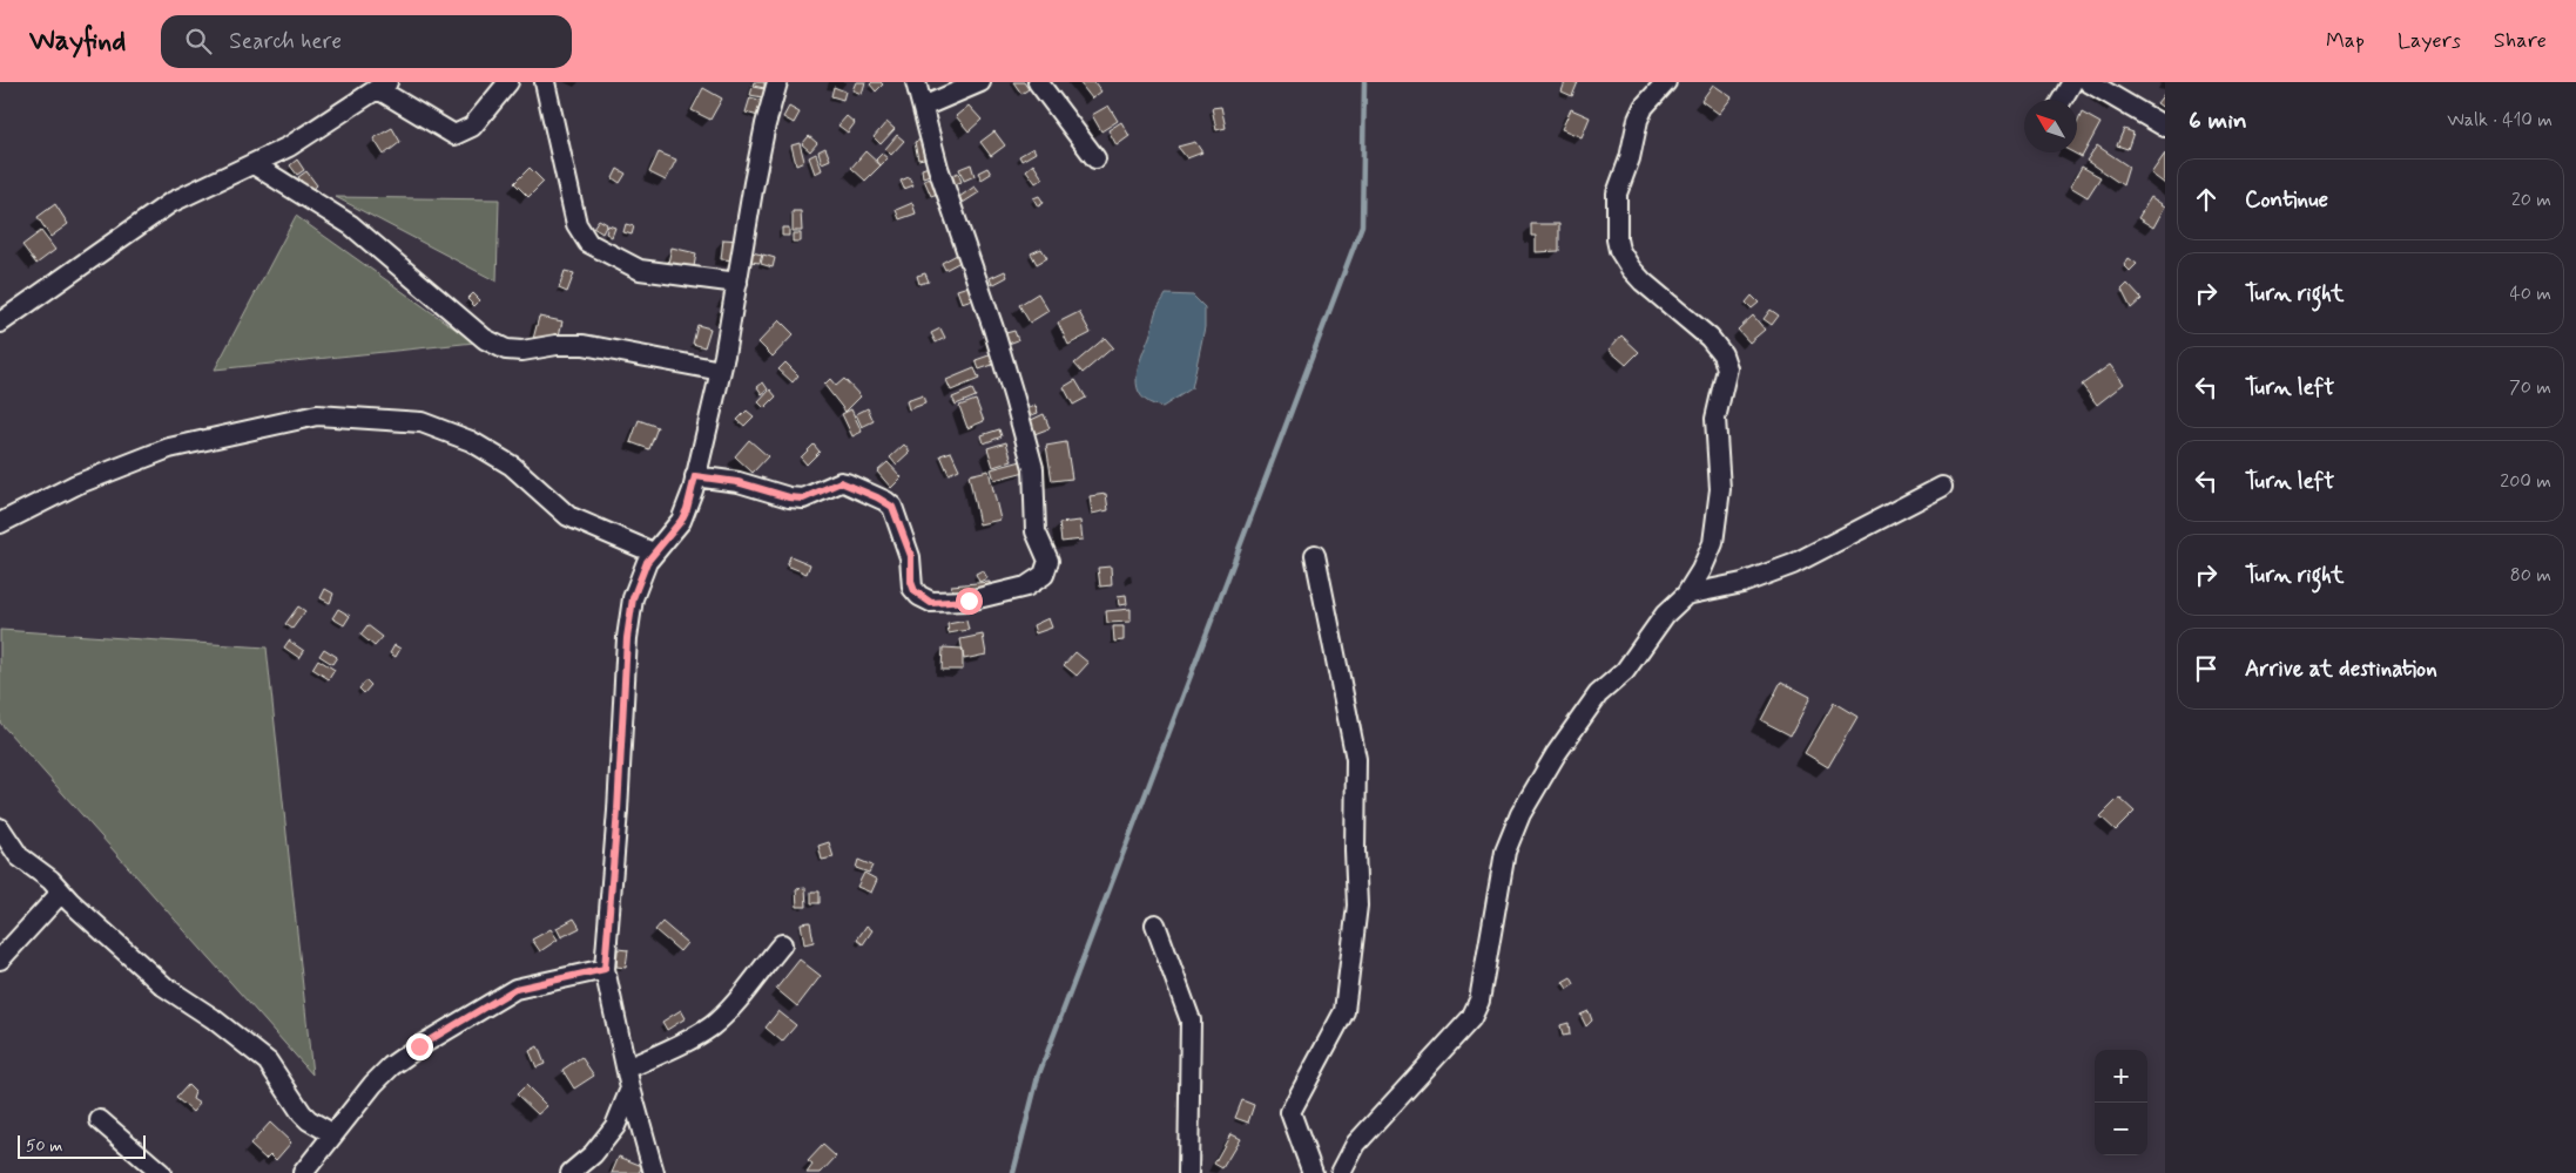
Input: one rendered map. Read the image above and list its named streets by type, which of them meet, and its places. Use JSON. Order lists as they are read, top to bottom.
{
  "scale_bar": "50 m",
  "north": "top left",
  "page": {
    "header": "Wayfind",
    "search": "Search here",
    "nav": ["Map", "Layers", "Share"],
    "heading": ["6 min", "Walk · 410 m"],
    "list": [
      ["Continue", "20 m"],
      ["Turn right", "40 m"],
      ["Turn left", "70 m"],
      ["Turn left", "200 m"],
      ["Turn right", "80 m"],
      "Arrive at destination"
    ],
    "map_buttons": ["+", "−"],
    "scale": "50 m"
  }
}
